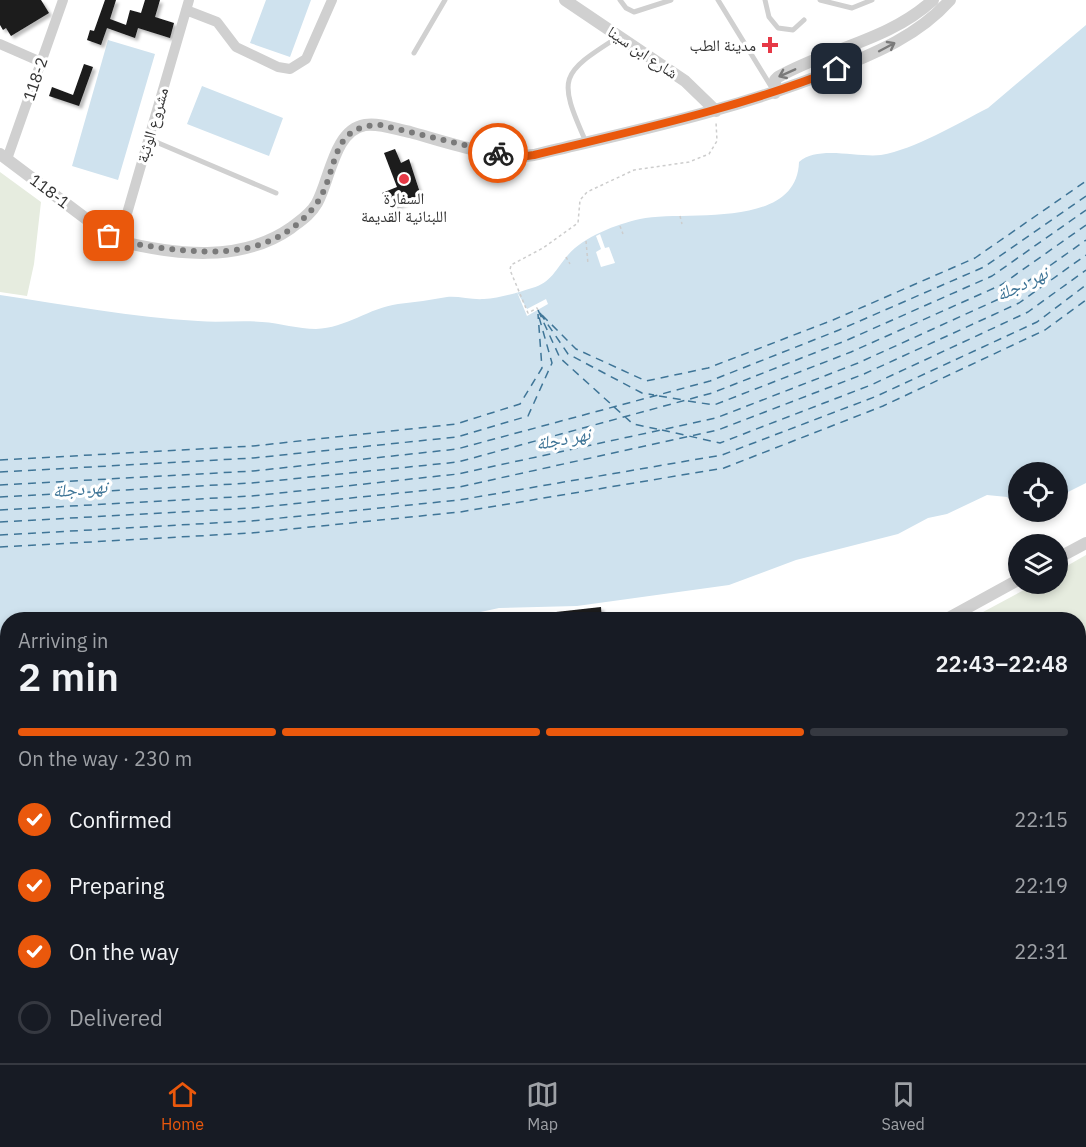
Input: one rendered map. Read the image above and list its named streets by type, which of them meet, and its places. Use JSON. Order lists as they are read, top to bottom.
{
  "streets": {
    "street": [
      "شارع ابن سينا",
      "118-2",
      "مشروع الوثبة",
      "118-1"
    ]
  },
  "crossings": [
    ["شارع ابن سينا", "118-1"],
    ["118-2", "118-1"],
    ["مشروع الوثبة", "118-1"]
  ],
  "water": ["نهر دجلة"],
  "places": {
    "health": ["مدينة الطب"],
    "other": ["السفارة اللبنانية القديمة"]
  },
  "page": {
    "heading": ["2 min", "Arriving in", "22:43–22:48"],
    "bar": "On the way · 230 m",
    "list": [
      ["Confirmed", "22:15"],
      ["Preparing", "22:19"],
      ["On the way", "22:31"],
      "Delivered"
    ],
    "tabs": ["Home", "Map", "Saved"]
  }
}
